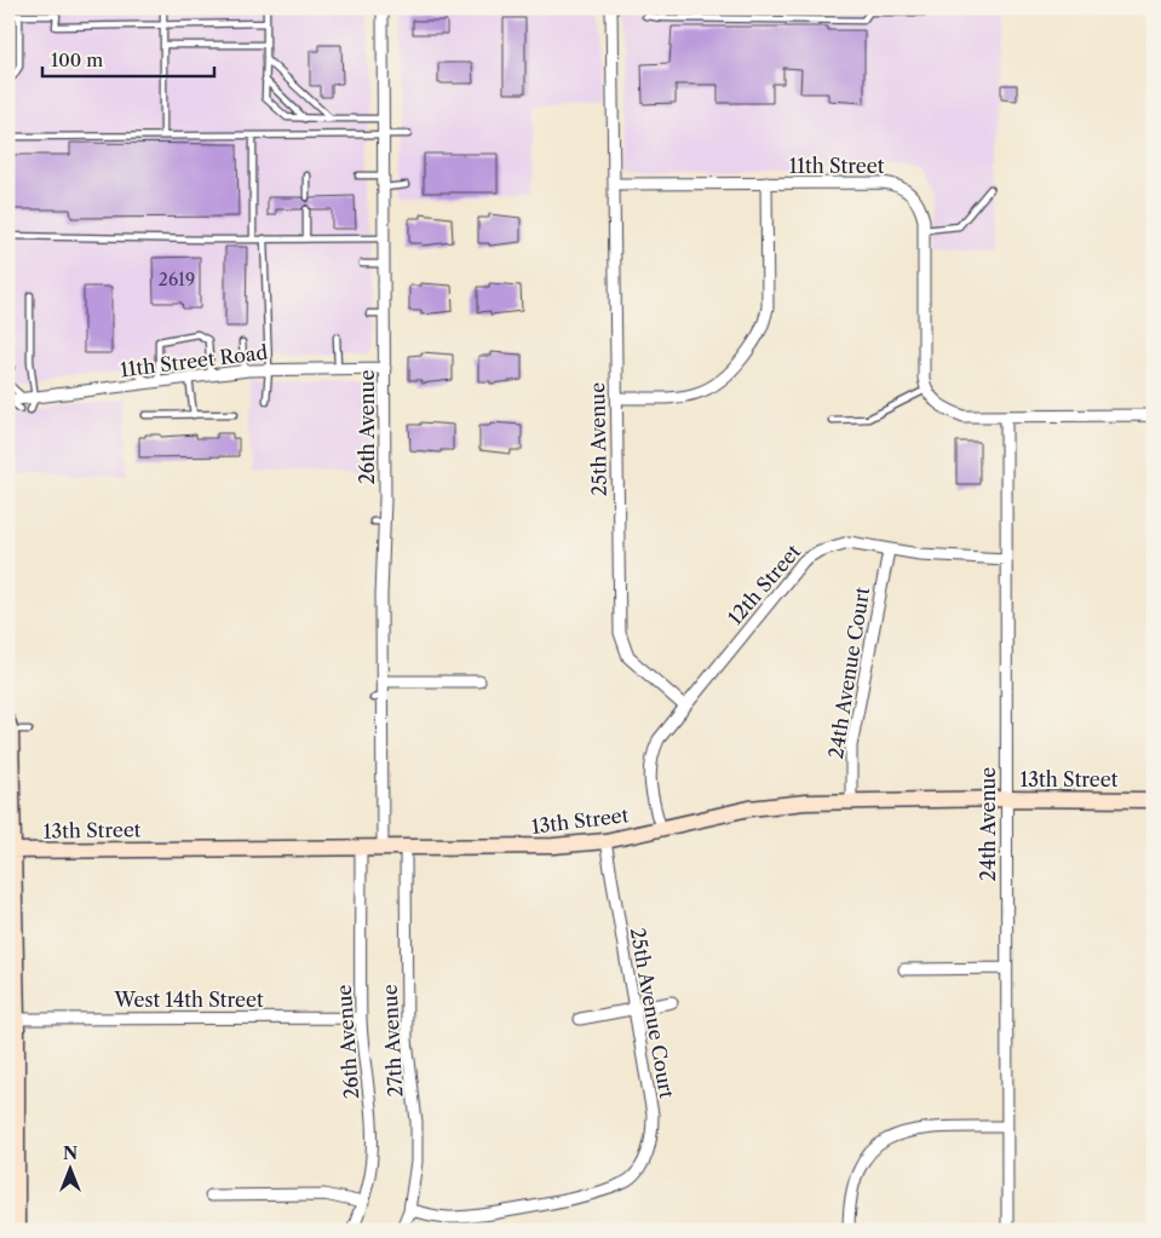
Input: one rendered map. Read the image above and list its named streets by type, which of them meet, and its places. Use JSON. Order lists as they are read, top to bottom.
{
  "streets": {
    "street": [
      "11th Street",
      "11th Street Road",
      "26th Avenue",
      "25th Avenue",
      "12th Street",
      "24th Avenue Court",
      "13th Street",
      "24th Avenue",
      "West 14th Street",
      "25th Avenue Court",
      "27th Avenue"
    ]
  },
  "crossings": [
    ["11th Street", "25th Avenue"],
    ["11th Street Road", "26th Avenue"],
    ["26th Avenue", "13th Street"],
    ["26th Avenue", "West 14th Street"],
    ["25th Avenue", "12th Street"],
    ["12th Street", "24th Avenue Court"],
    ["12th Street", "24th Avenue"],
    ["24th Avenue Court", "13th Street"],
    ["13th Street", "24th Avenue"],
    ["13th Street", "25th Avenue Court"],
    ["13th Street", "27th Avenue"],
    ["25th Avenue Court", "27th Avenue"]
  ],
  "house_numbers": ["2619"],
  "scale_bar": "100 m",
  "north": "top"
}
